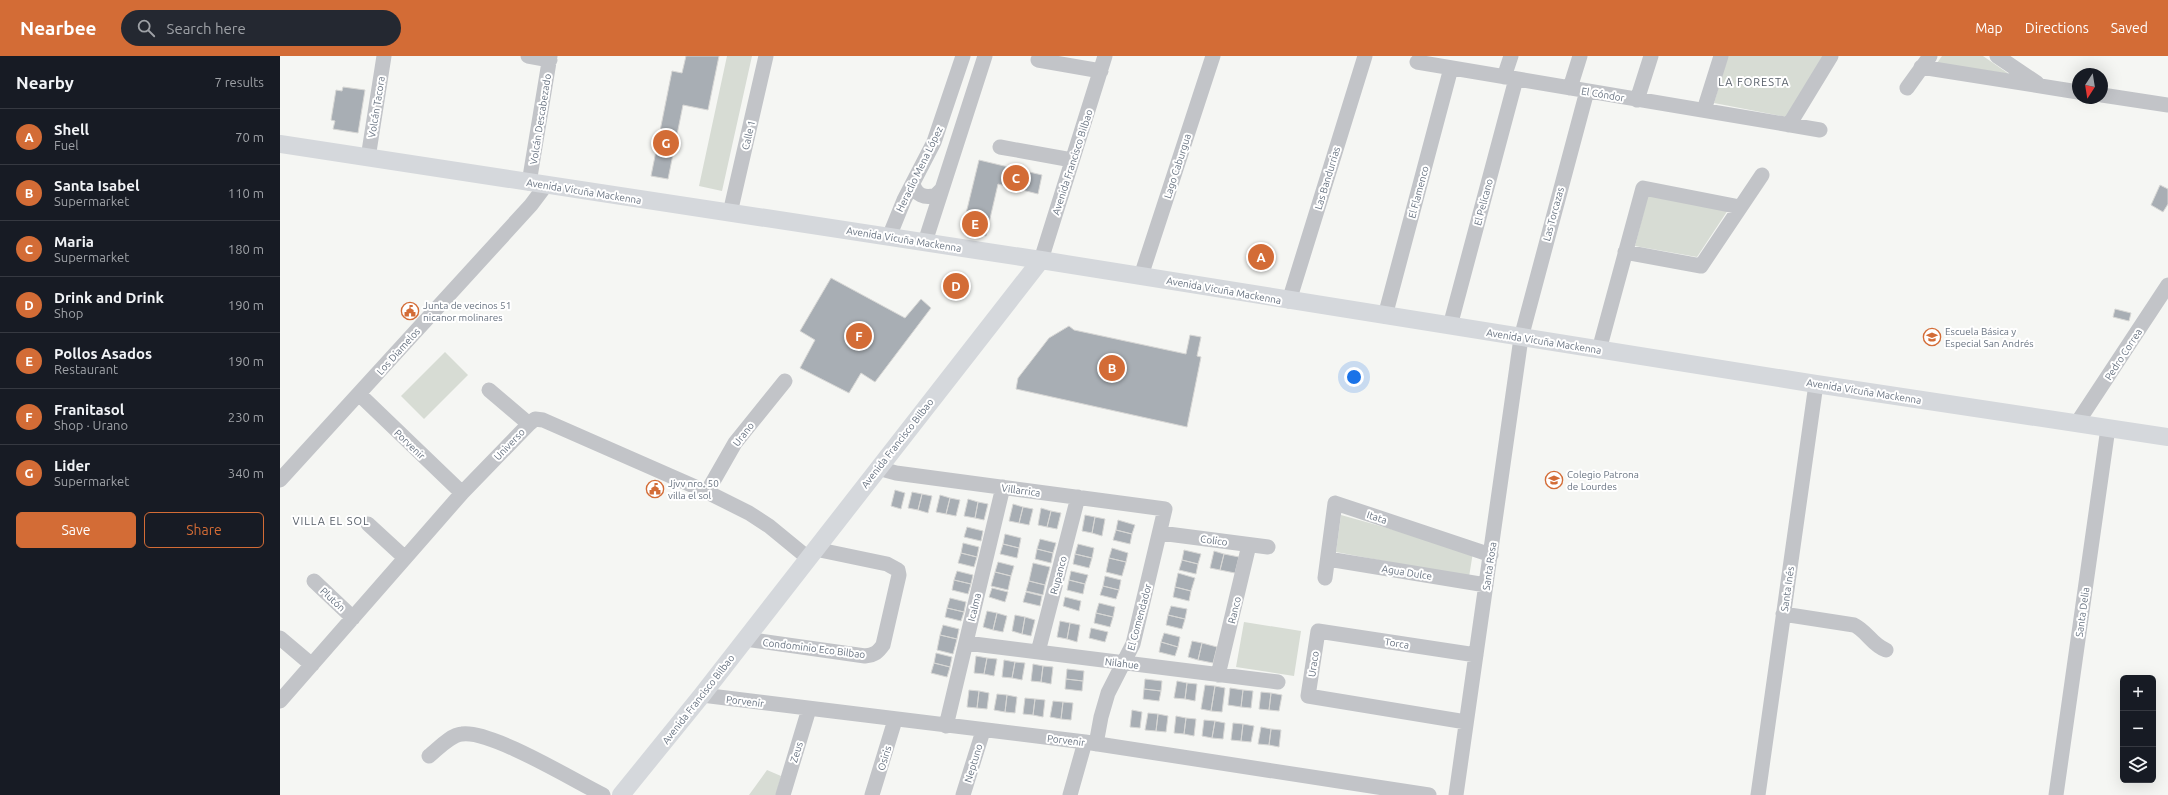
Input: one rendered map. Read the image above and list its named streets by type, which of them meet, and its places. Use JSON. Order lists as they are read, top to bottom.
{
  "streets": {
    "main road": ["Avenida Francisco Bilbao", "Avenida Vicuña Mackenna"],
    "street": [
      "El Cóndor",
      "Volcán Tacora",
      "Volcán Descabezado",
      "Calle 1",
      "Lago Caburgua",
      "Heraclio Mena López",
      "Las Bandurrias",
      "El Flamenco",
      "El Pelícano",
      "Las Torcazas",
      "Los Diamelos",
      "Pedro Correa",
      "Urano",
      "Porvenir",
      "Universo",
      "Villarrica",
      "Itata",
      "Colico",
      "Santa Rosa",
      "Agua Dulce",
      "Rupanco",
      "Santa Inés",
      "Plutón",
      "Icalma",
      "Ranco",
      "Santa Delia",
      "El Comendador",
      "Torca",
      "Condominio Eco Bilbao",
      "Nilahue",
      "Uraco",
      "Zeus",
      "Osiris",
      "Neptuno"
    ]
  },
  "crossings": [
    ["El Cóndor", "El Flamenco"],
    ["El Cóndor", "El Pelícano"],
    ["El Cóndor", "Las Torcazas"],
    ["Volcán Tacora", "Avenida Vicuña Mackenna"],
    ["Volcán Descabezado", "Avenida Vicuña Mackenna"],
    ["Volcán Descabezado", "Los Diamelos"],
    ["Calle 1", "Avenida Vicuña Mackenna"],
    ["Avenida Francisco Bilbao", "Avenida Vicuña Mackenna"],
    ["Avenida Francisco Bilbao", "Porvenir"],
    ["Avenida Francisco Bilbao", "Universo"],
    ["Avenida Francisco Bilbao", "Villarrica"],
    ["Avenida Francisco Bilbao", "Condominio Eco Bilbao"],
    ["Lago Caburgua", "Avenida Vicuña Mackenna"],
    ["Heraclio Mena López", "Avenida Vicuña Mackenna"],
    ["Las Bandurrias", "Avenida Vicuña Mackenna"],
    ["Avenida Vicuña Mackenna", "El Flamenco"],
    ["Avenida Vicuña Mackenna", "El Pelícano"],
    ["Avenida Vicuña Mackenna", "Las Torcazas"],
    ["Avenida Vicuña Mackenna", "Los Diamelos"],
    ["Avenida Vicuña Mackenna", "Pedro Correa"],
    ["Avenida Vicuña Mackenna", "Santa Rosa"],
    ["Avenida Vicuña Mackenna", "Santa Inés"],
    ["Avenida Vicuña Mackenna", "Santa Delia"],
    ["Las Torcazas", "Santa Rosa"],
    ["Los Diamelos", "Porvenir"],
    ["Urano", "Universo"],
    ["Porvenir", "Universo"],
    ["Porvenir", "Icalma"],
    ["Porvenir", "El Comendador"],
    ["Porvenir", "Zeus"],
    ["Porvenir", "Osiris"],
    ["Porvenir", "Neptuno"],
    ["Universo", "Plutón"],
    ["Universo", "Condominio Eco Bilbao"],
    ["Villarrica", "Rupanco"],
    ["Villarrica", "Icalma"],
    ["Villarrica", "El Comendador"],
    ["Itata", "Santa Rosa"],
    ["Itata", "Agua Dulce"],
    ["Colico", "Ranco"],
    ["Colico", "El Comendador"],
    ["Santa Rosa", "Agua Dulce"],
    ["Santa Rosa", "Torca"],
    ["Santa Rosa", "Uraco"],
    ["Rupanco", "Nilahue"],
    ["Icalma", "Nilahue"],
    ["Ranco", "Nilahue"],
    ["El Comendador", "Nilahue"],
    ["Torca", "Uraco"]
  ],
  "districts": ["LA FORESTA", "VILLA EL SOL"],
  "places": {
    "public building": ["Junta de vecinos 51 nicanor molinares", "Jjvv nro. 50 villa el sol"],
    "school or university": ["Escuela Básica y Especial San Andrés", "Colegio Patrona de Lourdes"]
  },
  "north": "bottom",
  "page": {
    "header": "Nearbee",
    "search": "Search here",
    "nav": ["Map", "Directions", "Saved"],
    "heading": ["Nearby", "7 results"],
    "list": [
      {
        "mark": "A",
        "name": "Shell",
        "note": "Fuel",
        "value": "70 m"
      },
      {
        "mark": "B",
        "name": "Santa Isabel",
        "note": "Supermarket",
        "value": "110 m"
      },
      {
        "mark": "C",
        "name": "Maria",
        "note": "Supermarket",
        "value": "180 m"
      },
      {
        "mark": "D",
        "name": "Drink and Drink",
        "note": "Shop",
        "value": "190 m"
      },
      {
        "mark": "E",
        "name": "Pollos Asados",
        "note": "Restaurant",
        "value": "190 m"
      },
      {
        "mark": "F",
        "name": "Franitasol",
        "note": "Shop · Urano",
        "value": "230 m"
      },
      {
        "mark": "G",
        "name": "Lider",
        "note": "Supermarket",
        "value": "340 m"
      }
    ],
    "pins": [
      "G",
      "C",
      "E",
      "A",
      "D",
      "F",
      "B"
    ],
    "buttons": ["Save", "Share"],
    "map_buttons": ["+", "−"]
  }
}
